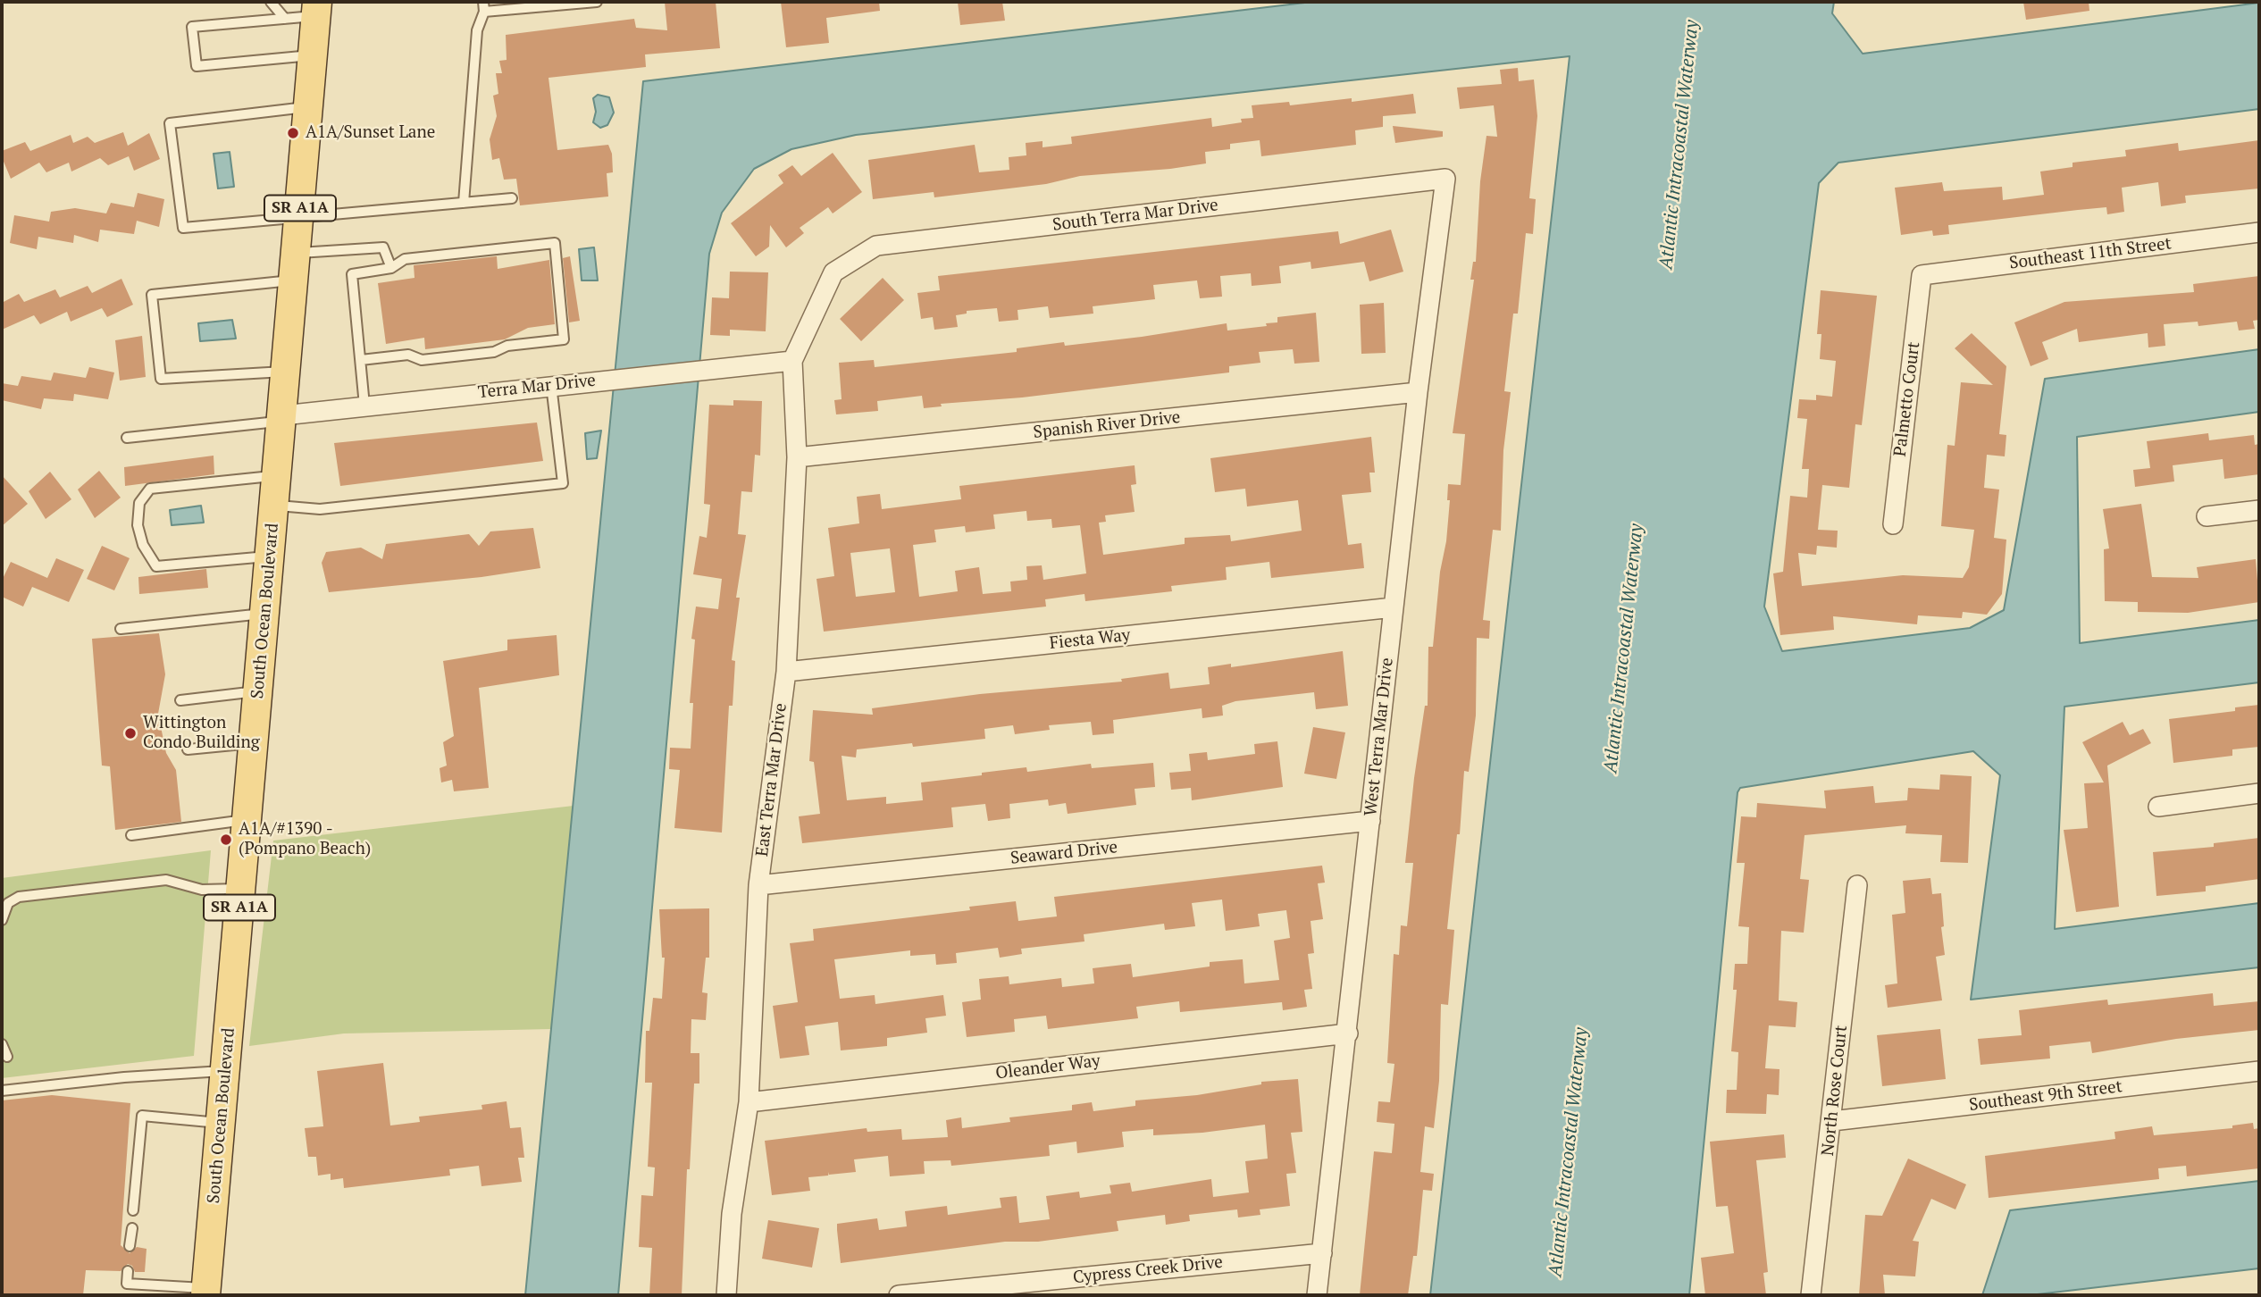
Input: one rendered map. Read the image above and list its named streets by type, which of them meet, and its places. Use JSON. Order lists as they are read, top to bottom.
{
  "streets": {
    "main road": ["SR A1A", "South Ocean Boulevard"],
    "street": [
      "South Terra Mar Drive",
      "Southeast 11th Street",
      "Terra Mar Drive",
      "Palmetto Court",
      "Spanish River Drive",
      "Fiesta Way",
      "West Terra Mar Drive",
      "East Terra Mar Drive",
      "Seaward Drive",
      "Oleander Way",
      "North Rose Court",
      "Southeast 9th Street",
      "Cypress Creek Drive"
    ]
  },
  "crossings": [
    ["South Terra Mar Drive", "West Terra Mar Drive"],
    ["South Terra Mar Drive", "East Terra Mar Drive"],
    ["Southeast 11th Street", "Palmetto Court"],
    ["Terra Mar Drive", "South Ocean Boulevard"],
    ["Terra Mar Drive", "East Terra Mar Drive"],
    ["Spanish River Drive", "West Terra Mar Drive"],
    ["Spanish River Drive", "East Terra Mar Drive"],
    ["Fiesta Way", "West Terra Mar Drive"],
    ["Fiesta Way", "East Terra Mar Drive"],
    ["West Terra Mar Drive", "Seaward Drive"],
    ["West Terra Mar Drive", "Oleander Way"],
    ["West Terra Mar Drive", "Cypress Creek Drive"],
    ["East Terra Mar Drive", "Seaward Drive"],
    ["East Terra Mar Drive", "Oleander Way"],
    ["North Rose Court", "Southeast 9th Street"]
  ],
  "water": ["Atlantic Intracoastal Waterway"],
  "places": ["A1A/Sunset Lane", "Wittington Condo Building", "A1A/#1390 - (Pompano Beach)"]
}
